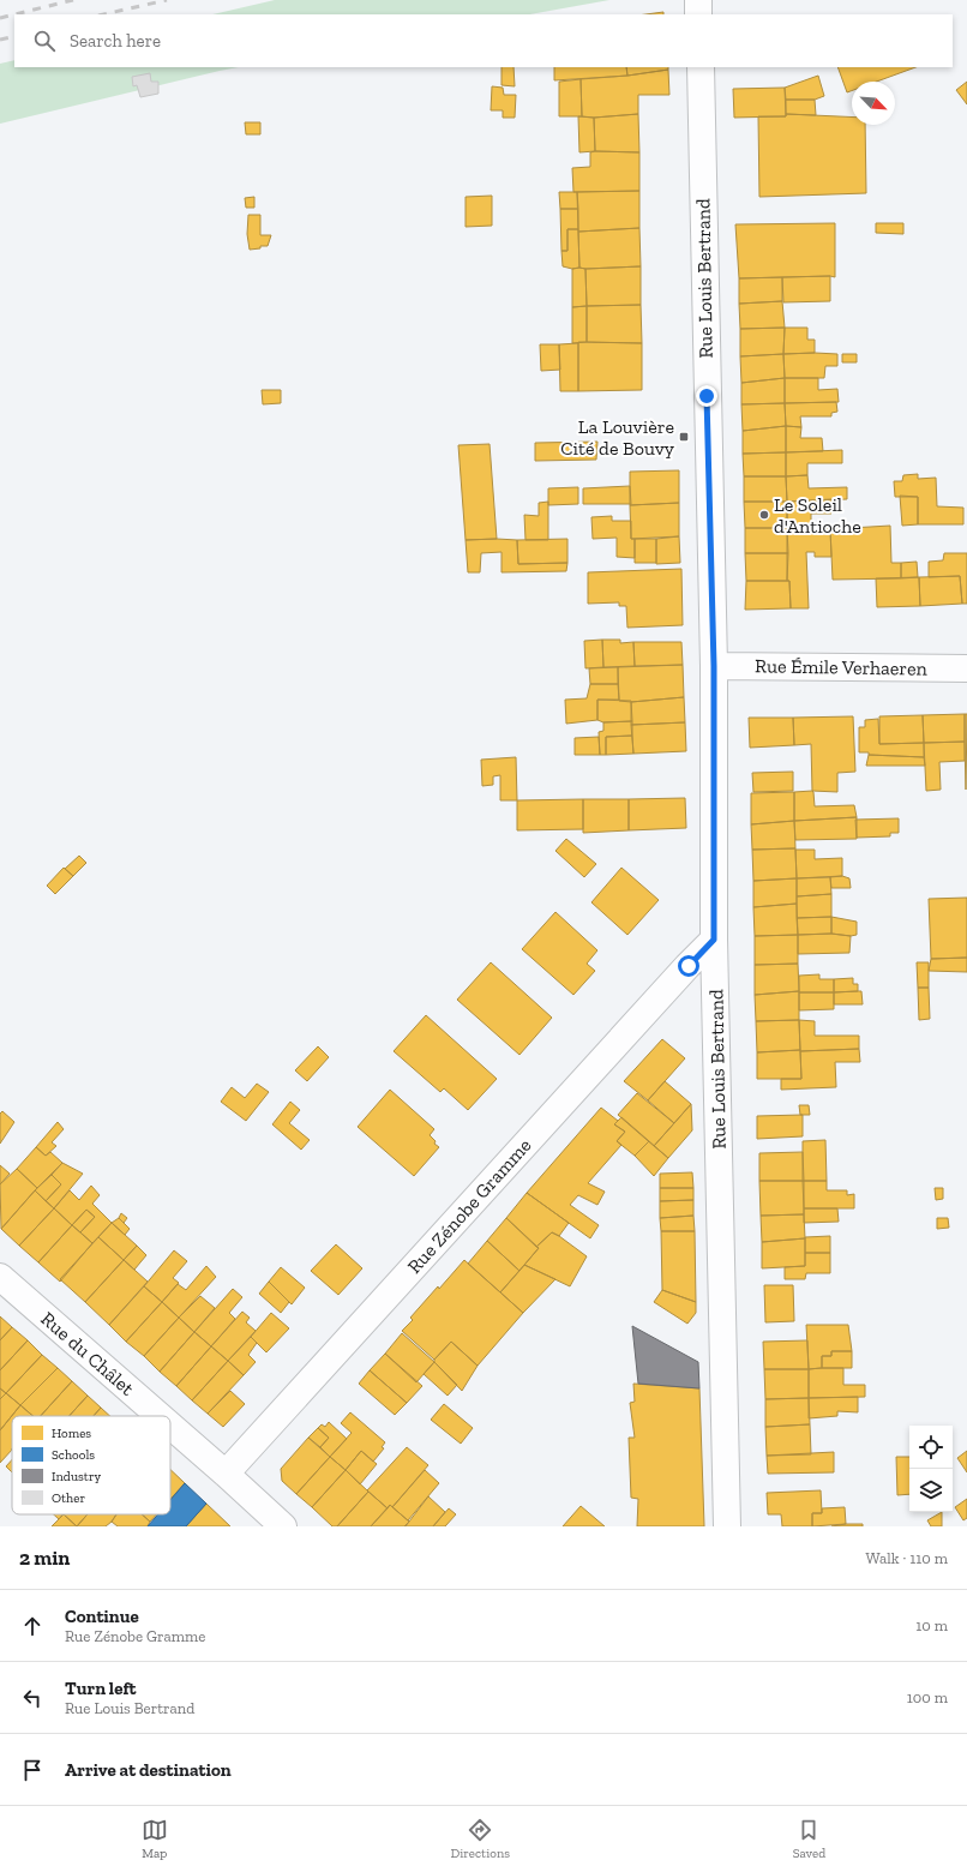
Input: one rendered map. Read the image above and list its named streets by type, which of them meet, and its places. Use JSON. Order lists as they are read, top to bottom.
{
  "streets": {
    "street": [
      "Rue Louis Bertrand",
      "Rue Émile Verhaeren",
      "Rue Zénobe Gramme",
      "Rue du Châlet"
    ]
  },
  "crossings": [
    ["Rue Louis Bertrand", "Rue Émile Verhaeren"],
    ["Rue Louis Bertrand", "Rue Zénobe Gramme"],
    ["Rue Zénobe Gramme", "Rue du Châlet"]
  ],
  "places": {
    "transit": ["La Louvière Cité de Bouvy"],
    "other": ["Le Soleil d'Antioche"]
  },
  "legend": [
    "Homes",
    "Schools",
    "Industry",
    "Other"
  ],
  "north": "bottom right",
  "page": {
    "search": "Search here",
    "heading": ["2 min", "Walk · 110 m"],
    "list": [
      ["Continue", "Rue Zénobe Gramme", "10 m"],
      ["Turn left", "Rue Louis Bertrand", "100 m"],
      "Arrive at destination"
    ],
    "nav": ["Map", "Directions", "Saved"]
  }
}
